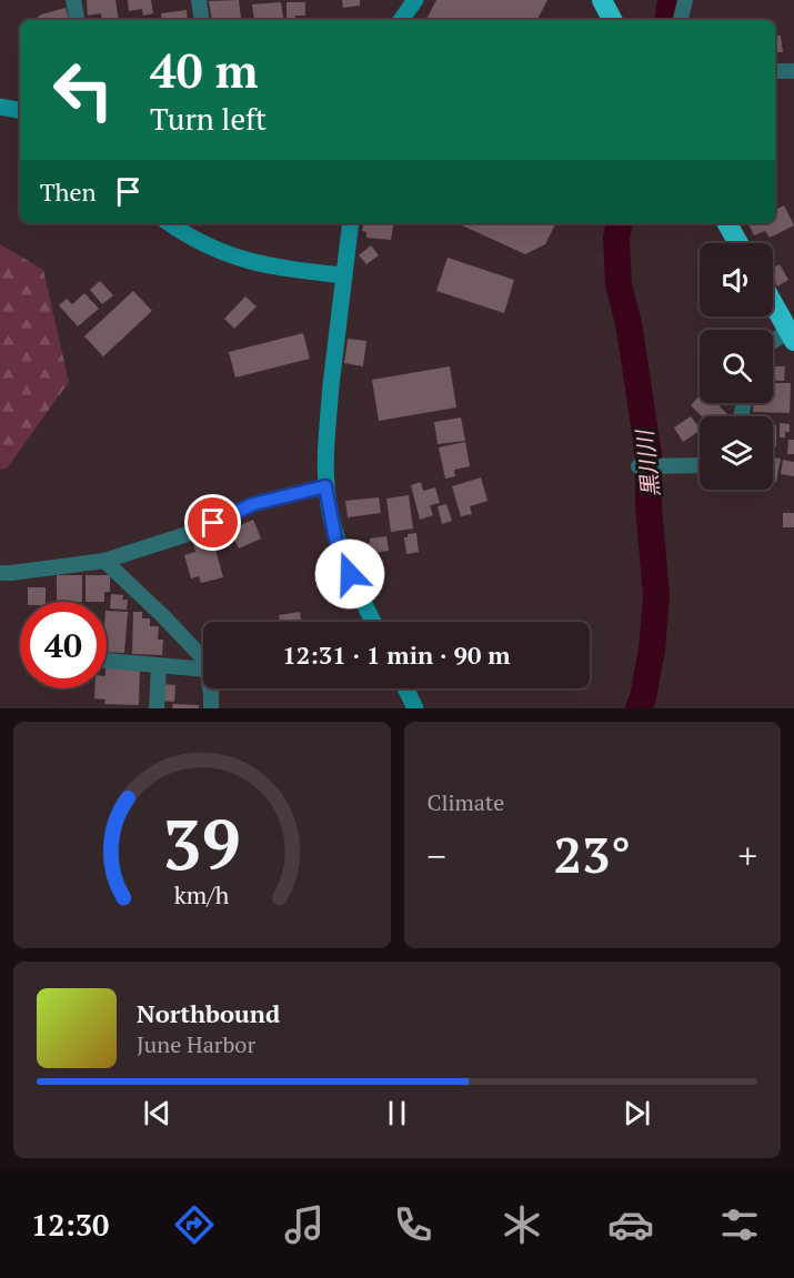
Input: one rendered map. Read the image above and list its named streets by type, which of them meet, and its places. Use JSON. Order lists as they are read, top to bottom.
{
  "water": ["黒川川"],
  "page": {
    "turn": ["40 m", "Turn left"],
    "then": "Then",
    "limit": "40",
    "trip": "12:31 · 1 min · 90 m",
    "tile": "Climate",
    "heat": ["−", "23°", "+"],
    "song": ["Northbound", "June Harbor"],
    "tabs": "12:30",
    "gauge": ["39", "km/h"]
  }
}
